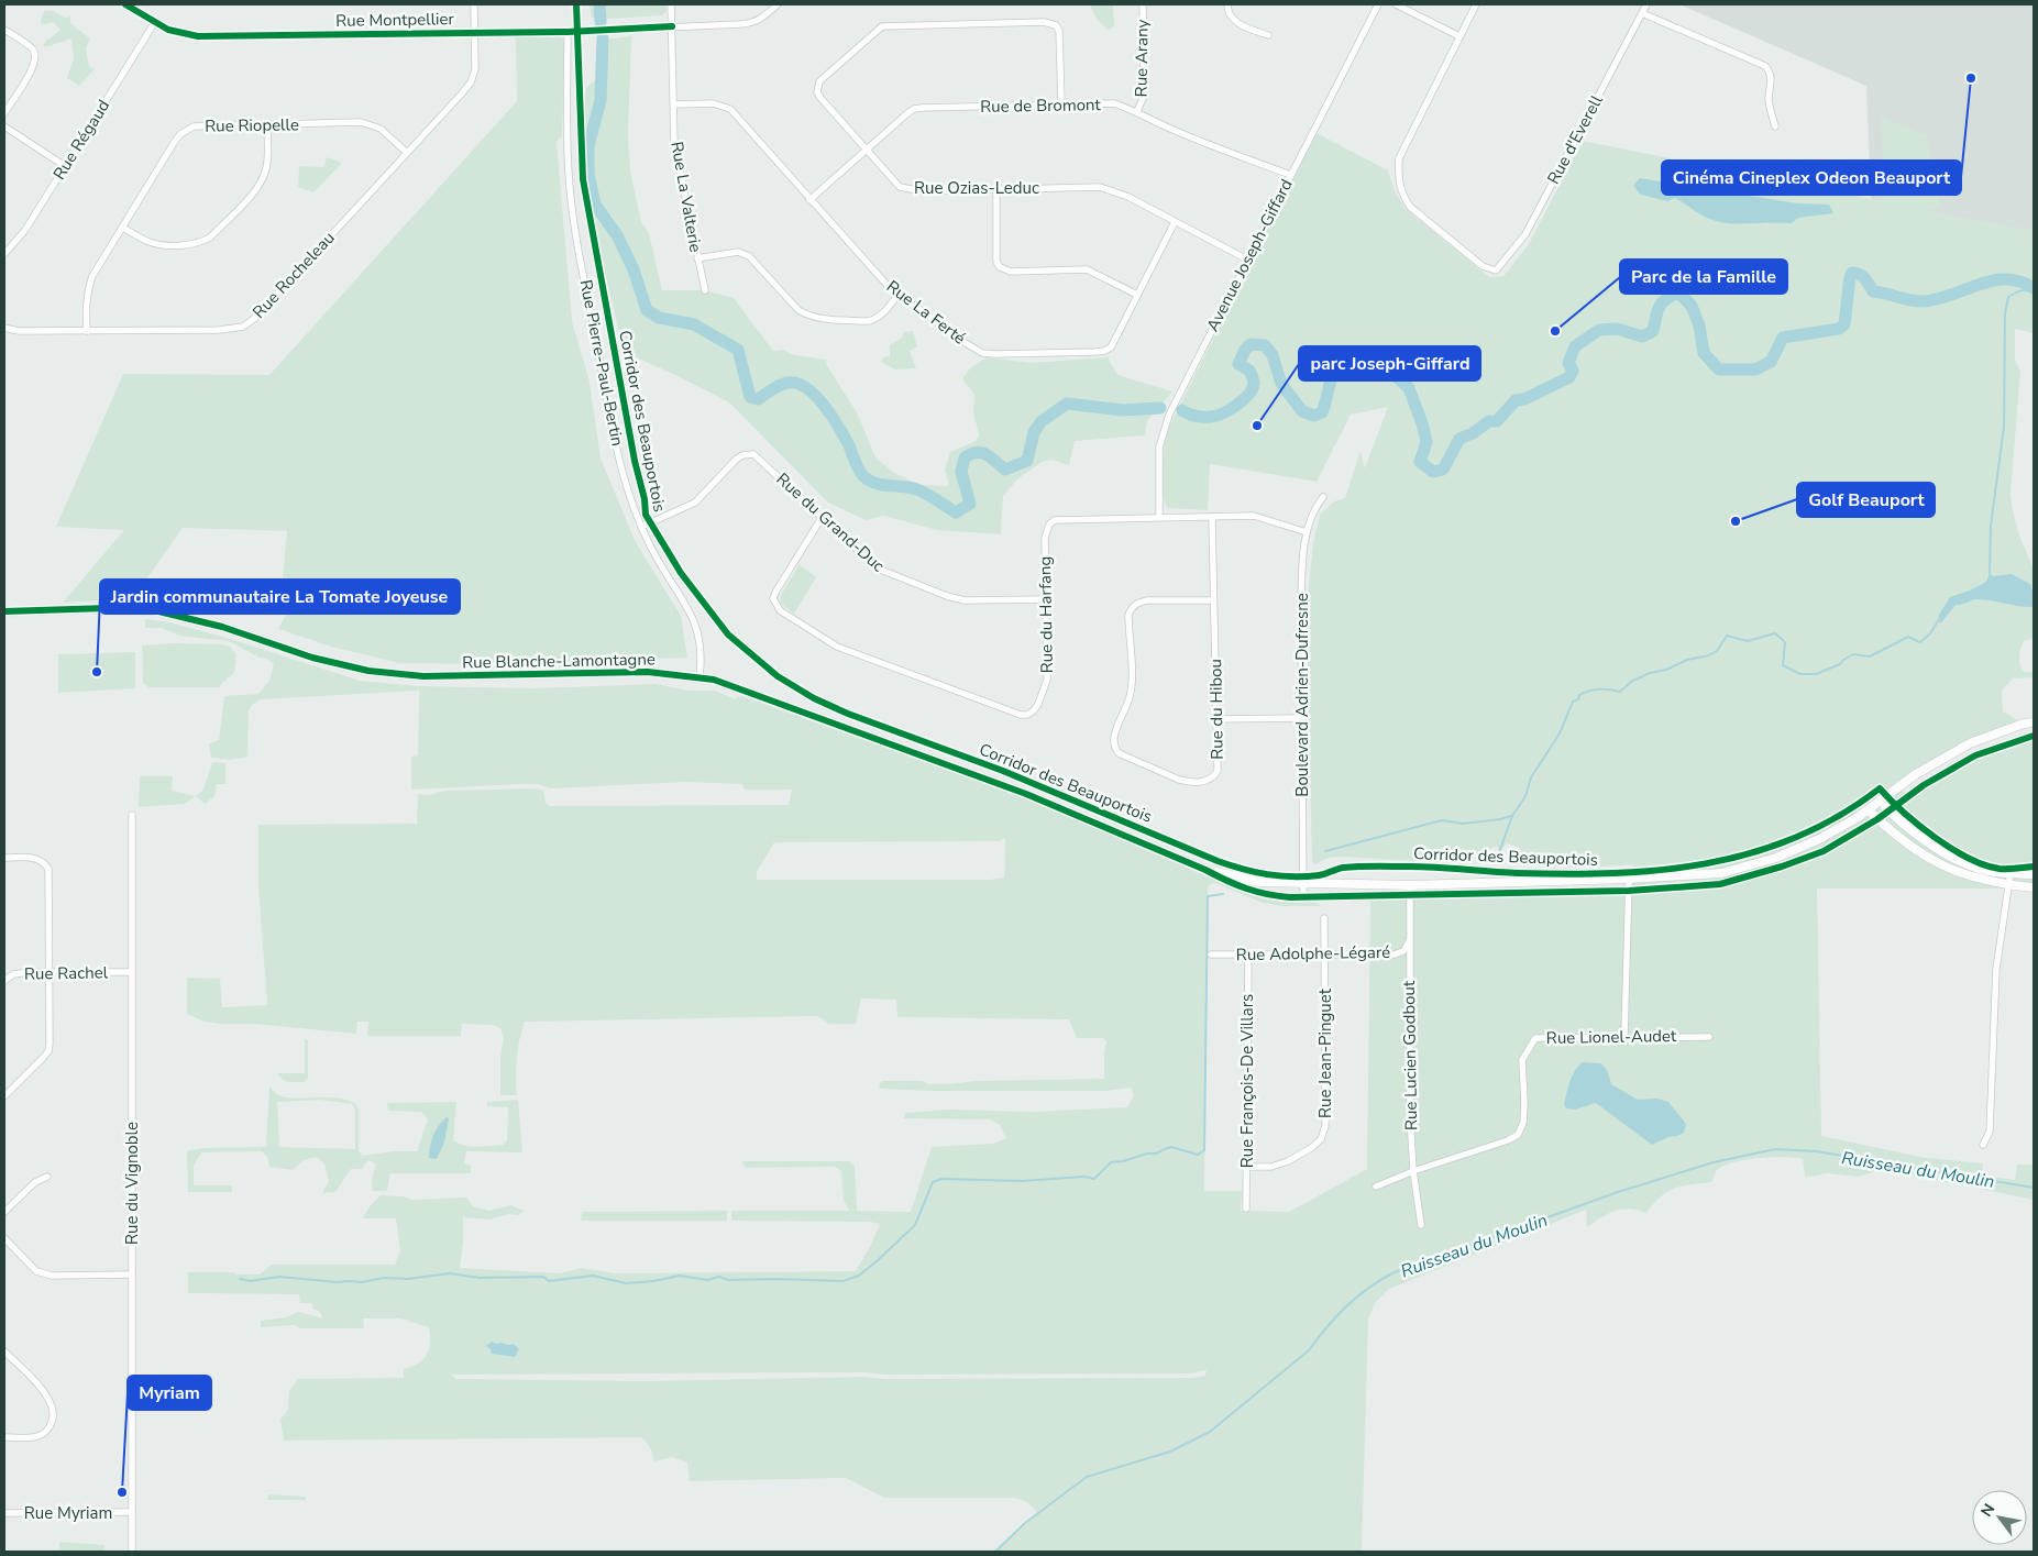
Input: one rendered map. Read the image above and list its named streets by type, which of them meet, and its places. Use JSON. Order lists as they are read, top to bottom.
{
  "streets": {
    "street": [
      "Rue Montpellier",
      "Rue Arany",
      "Rue de Bromont",
      "Rue Riopelle",
      "Rue Régaud",
      "Rue d'Everell",
      "Rue Ozias-Leduc",
      "Rue La Valterie",
      "Avenue Joseph-Giffard",
      "Rue Rocheleau",
      "Rue La Ferté",
      "Rue Pierre-Paul-Bertin",
      "Rue du Grand-Duc",
      "Rue du Harfang",
      "Rue Blanche-Lamontagne",
      "Boulevard Adrien-Dufresne",
      "Rue du Hibou",
      "Rue Adolphe-Légaré",
      "Rue Rachel",
      "Rue Lionel-Audet",
      "Rue Jean-Pinguet",
      "Rue Lucien Godbout",
      "Rue François-De Villars",
      "Rue du Vignoble",
      "Rue Myriam"
    ],
    "cycle path": ["Corridor des Beauportois"]
  },
  "crossings": [
    ["Rue Montpellier", "Rue Régaud"],
    ["Rue Montpellier", "Rue La Valterie"],
    ["Rue Montpellier", "Rue Rocheleau"],
    ["Rue Montpellier", "Rue Pierre-Paul-Bertin"],
    ["Rue Arany", "Rue de Bromont"],
    ["Rue de Bromont", "Rue Ozias-Leduc"],
    ["Rue de Bromont", "Avenue Joseph-Giffard"],
    ["Rue de Bromont", "Rue La Ferté"],
    ["Rue Riopelle", "Rue Rocheleau"],
    ["Rue Ozias-Leduc", "Avenue Joseph-Giffard"],
    ["Rue Ozias-Leduc", "Rue La Ferté"],
    ["Rue La Valterie", "Rue La Ferté"],
    ["Avenue Joseph-Giffard", "Rue du Harfang"],
    ["Rue Pierre-Paul-Bertin", "Rue du Grand-Duc"],
    ["Rue Pierre-Paul-Bertin", "Rue Blanche-Lamontagne"],
    ["Rue du Grand-Duc", "Rue du Harfang"],
    ["Rue du Harfang", "Boulevard Adrien-Dufresne"],
    ["Rue du Harfang", "Rue du Hibou"],
    ["Rue Blanche-Lamontagne", "Boulevard Adrien-Dufresne"],
    ["Rue Blanche-Lamontagne", "Rue Lucien Godbout"],
    ["Rue Adolphe-Légaré", "Rue Jean-Pinguet"],
    ["Rue Adolphe-Légaré", "Rue Lucien Godbout"],
    ["Rue Adolphe-Légaré", "Rue François-De Villars"],
    ["Rue Rachel", "Rue du Vignoble"],
    ["Rue Lionel-Audet", "Rue Lucien Godbout"],
    ["Rue Jean-Pinguet", "Rue François-De Villars"],
    ["Rue du Vignoble", "Rue Myriam"]
  ],
  "water": ["Ruisseau du Moulin"],
  "places": [
    "Cinéma Cineplex Odeon Beauport",
    "Parc de la Famille",
    "parc Joseph-Giffard",
    "Golf Beauport",
    "Jardin communautaire La Tomate Joyeuse",
    "Myriam"
  ],
  "north": "top left"
}
